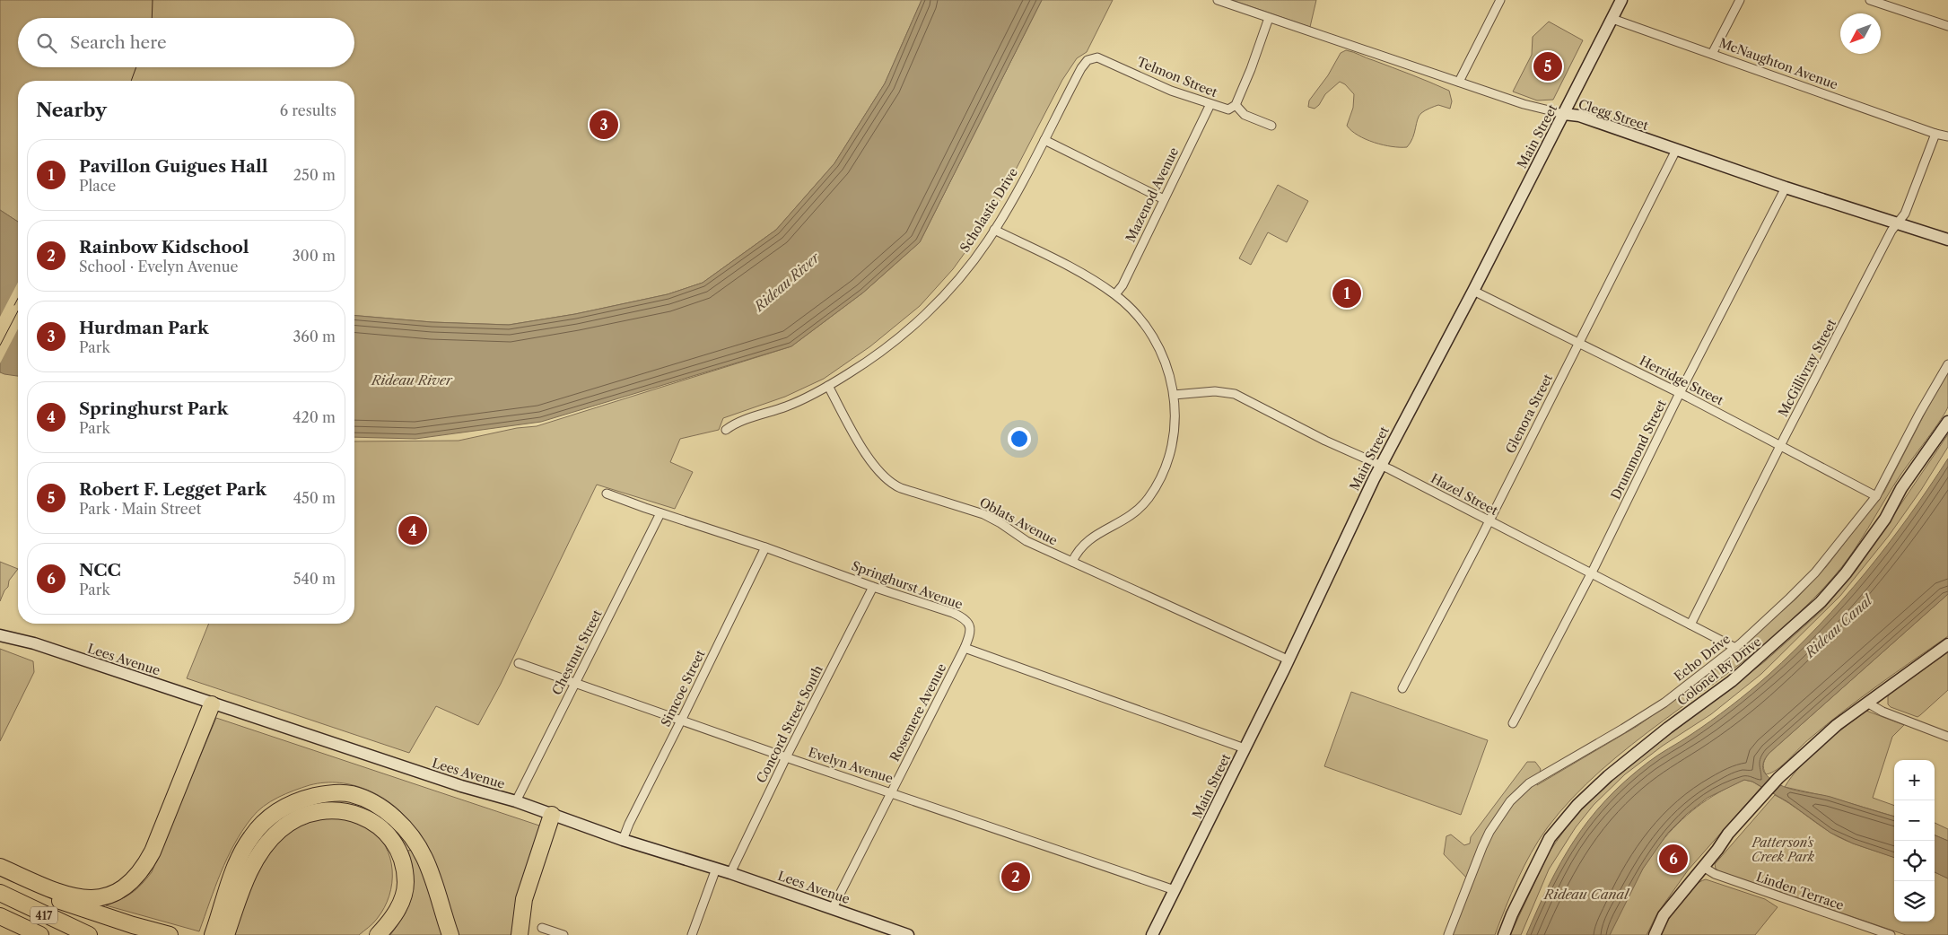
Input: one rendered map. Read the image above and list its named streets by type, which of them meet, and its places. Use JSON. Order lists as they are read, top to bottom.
{
  "streets": {
    "highway": ["417"],
    "main road": [
      "Clegg Street",
      "Main Street",
      "Lees Avenue",
      "Colonel By Drive"
    ],
    "street": [
      "McNaughton Avenue",
      "Telmon Street",
      "Mazenod Avenue",
      "Scholastic Drive",
      "McGillivray Street",
      "Herridge Street",
      "Glenora Street",
      "Drummond Street",
      "Hazel Street",
      "Oblats Avenue",
      "Springhurst Avenue",
      "Chestnut Street",
      "Echo Drive",
      "Simcoe Street",
      "Rosemere Avenue",
      "Concord Street South",
      "Evelyn Avenue",
      "Linden Terrace"
    ]
  },
  "crossings": [
    ["McNaughton Avenue", "Main Street"],
    ["McNaughton Avenue", "McGillivray Street"],
    ["Telmon Street", "Mazenod Avenue"],
    ["Telmon Street", "Scholastic Drive"],
    ["Clegg Street", "Main Street"],
    ["Clegg Street", "McGillivray Street"],
    ["Clegg Street", "Glenora Street"],
    ["Clegg Street", "Drummond Street"],
    ["Main Street", "Herridge Street"],
    ["Main Street", "Hazel Street"],
    ["Main Street", "Oblats Avenue"],
    ["Main Street", "Evelyn Avenue"],
    ["Scholastic Drive", "Oblats Avenue"],
    ["McGillivray Street", "Herridge Street"],
    ["McGillivray Street", "Hazel Street"],
    ["Herridge Street", "Glenora Street"],
    ["Herridge Street", "Drummond Street"],
    ["Herridge Street", "Echo Drive"],
    ["Glenora Street", "Hazel Street"],
    ["Drummond Street", "Hazel Street"],
    ["Hazel Street", "Echo Drive"],
    ["Springhurst Avenue", "Chestnut Street"],
    ["Springhurst Avenue", "Simcoe Street"],
    ["Springhurst Avenue", "Rosemere Avenue"],
    ["Springhurst Avenue", "Concord Street South"],
    ["Chestnut Street", "Lees Avenue"],
    ["Chestnut Street", "Evelyn Avenue"],
    ["Lees Avenue", "Simcoe Street"],
    ["Lees Avenue", "Rosemere Avenue"],
    ["Lees Avenue", "Concord Street South"],
    ["Simcoe Street", "Evelyn Avenue"],
    ["Rosemere Avenue", "Evelyn Avenue"],
    ["Concord Street South", "Evelyn Avenue"]
  ],
  "water": ["Rideau River", "Rideau Canal"],
  "parks": ["Patterson's Creek Park"],
  "north": "bottom left",
  "page": {
    "search": "Search here",
    "pins": [
      "5",
      "3",
      "1",
      "4",
      "6",
      "2"
    ],
    "heading": ["Nearby", "6 results"],
    "list": [
      {
        "mark": "1",
        "name": "Pavillon Guigues Hall",
        "note": "Place",
        "value": "250 m"
      },
      {
        "mark": "2",
        "name": "Rainbow Kidschool",
        "note": "School · Evelyn Avenue",
        "value": "300 m"
      },
      {
        "mark": "3",
        "name": "Hurdman Park",
        "note": "Park",
        "value": "360 m"
      },
      {
        "mark": "4",
        "name": "Springhurst Park",
        "note": "Park",
        "value": "420 m"
      },
      {
        "mark": "5",
        "name": "Robert F. Legget Park",
        "note": "Park · Main Street",
        "value": "450 m"
      },
      {
        "mark": "6",
        "name": "NCC",
        "note": "Park",
        "value": "540 m"
      }
    ],
    "map_buttons": ["+", "−"]
  }
}
